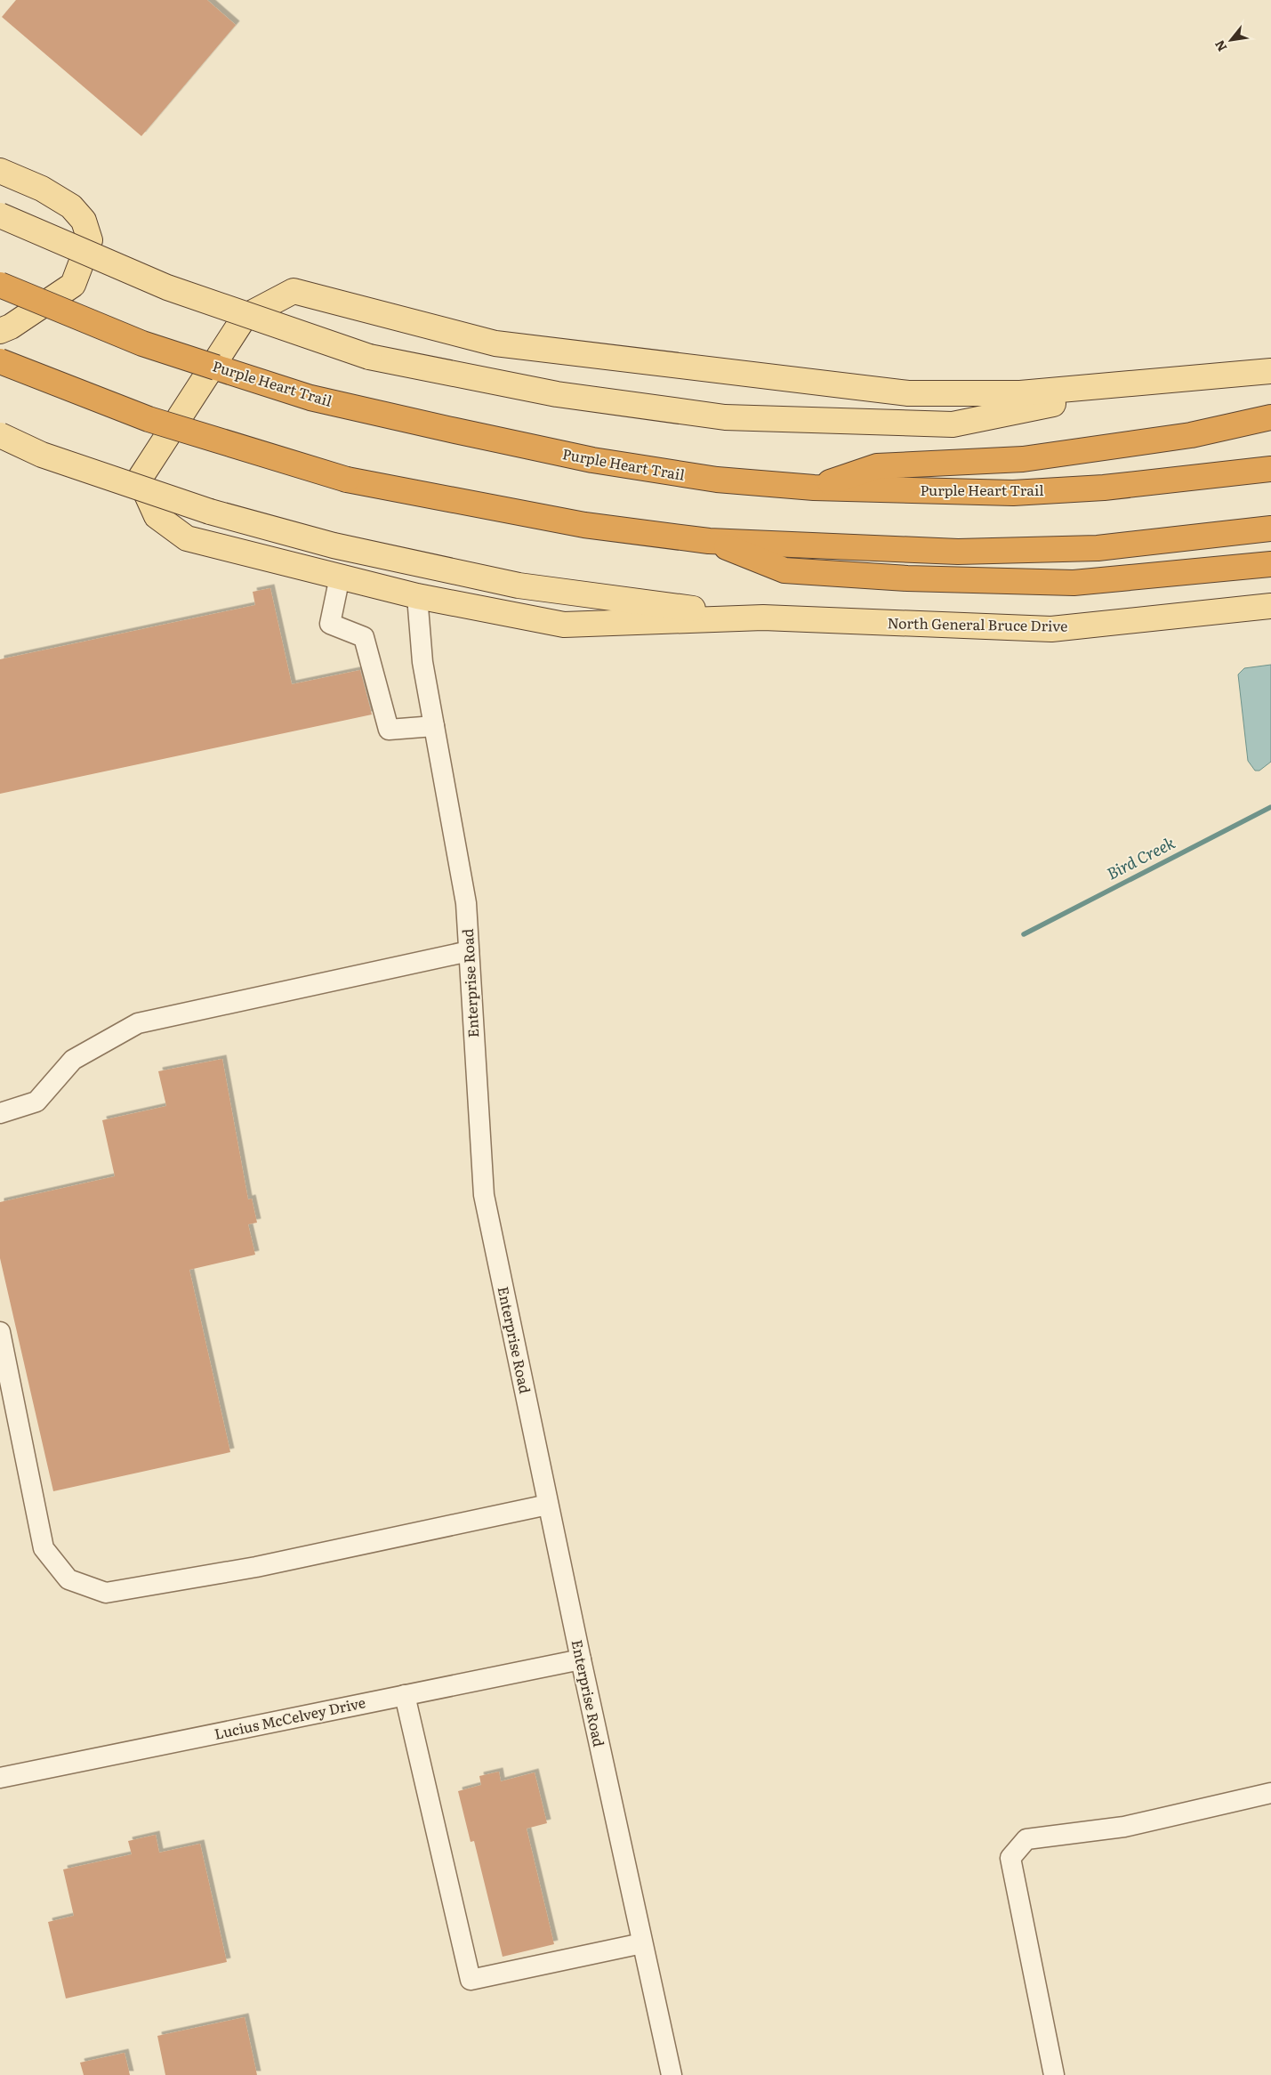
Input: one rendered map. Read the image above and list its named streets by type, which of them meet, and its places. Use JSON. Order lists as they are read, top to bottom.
{
  "streets": {
    "highway": ["Purple Heart Trail"],
    "main road": ["North General Bruce Drive"],
    "street": ["Enterprise Road", "Lucius McCelvey Drive"]
  },
  "crossings": [
    ["Enterprise Road", "Lucius McCelvey Drive"]
  ],
  "water": ["Bird Creek"],
  "north": "bottom left"
}
